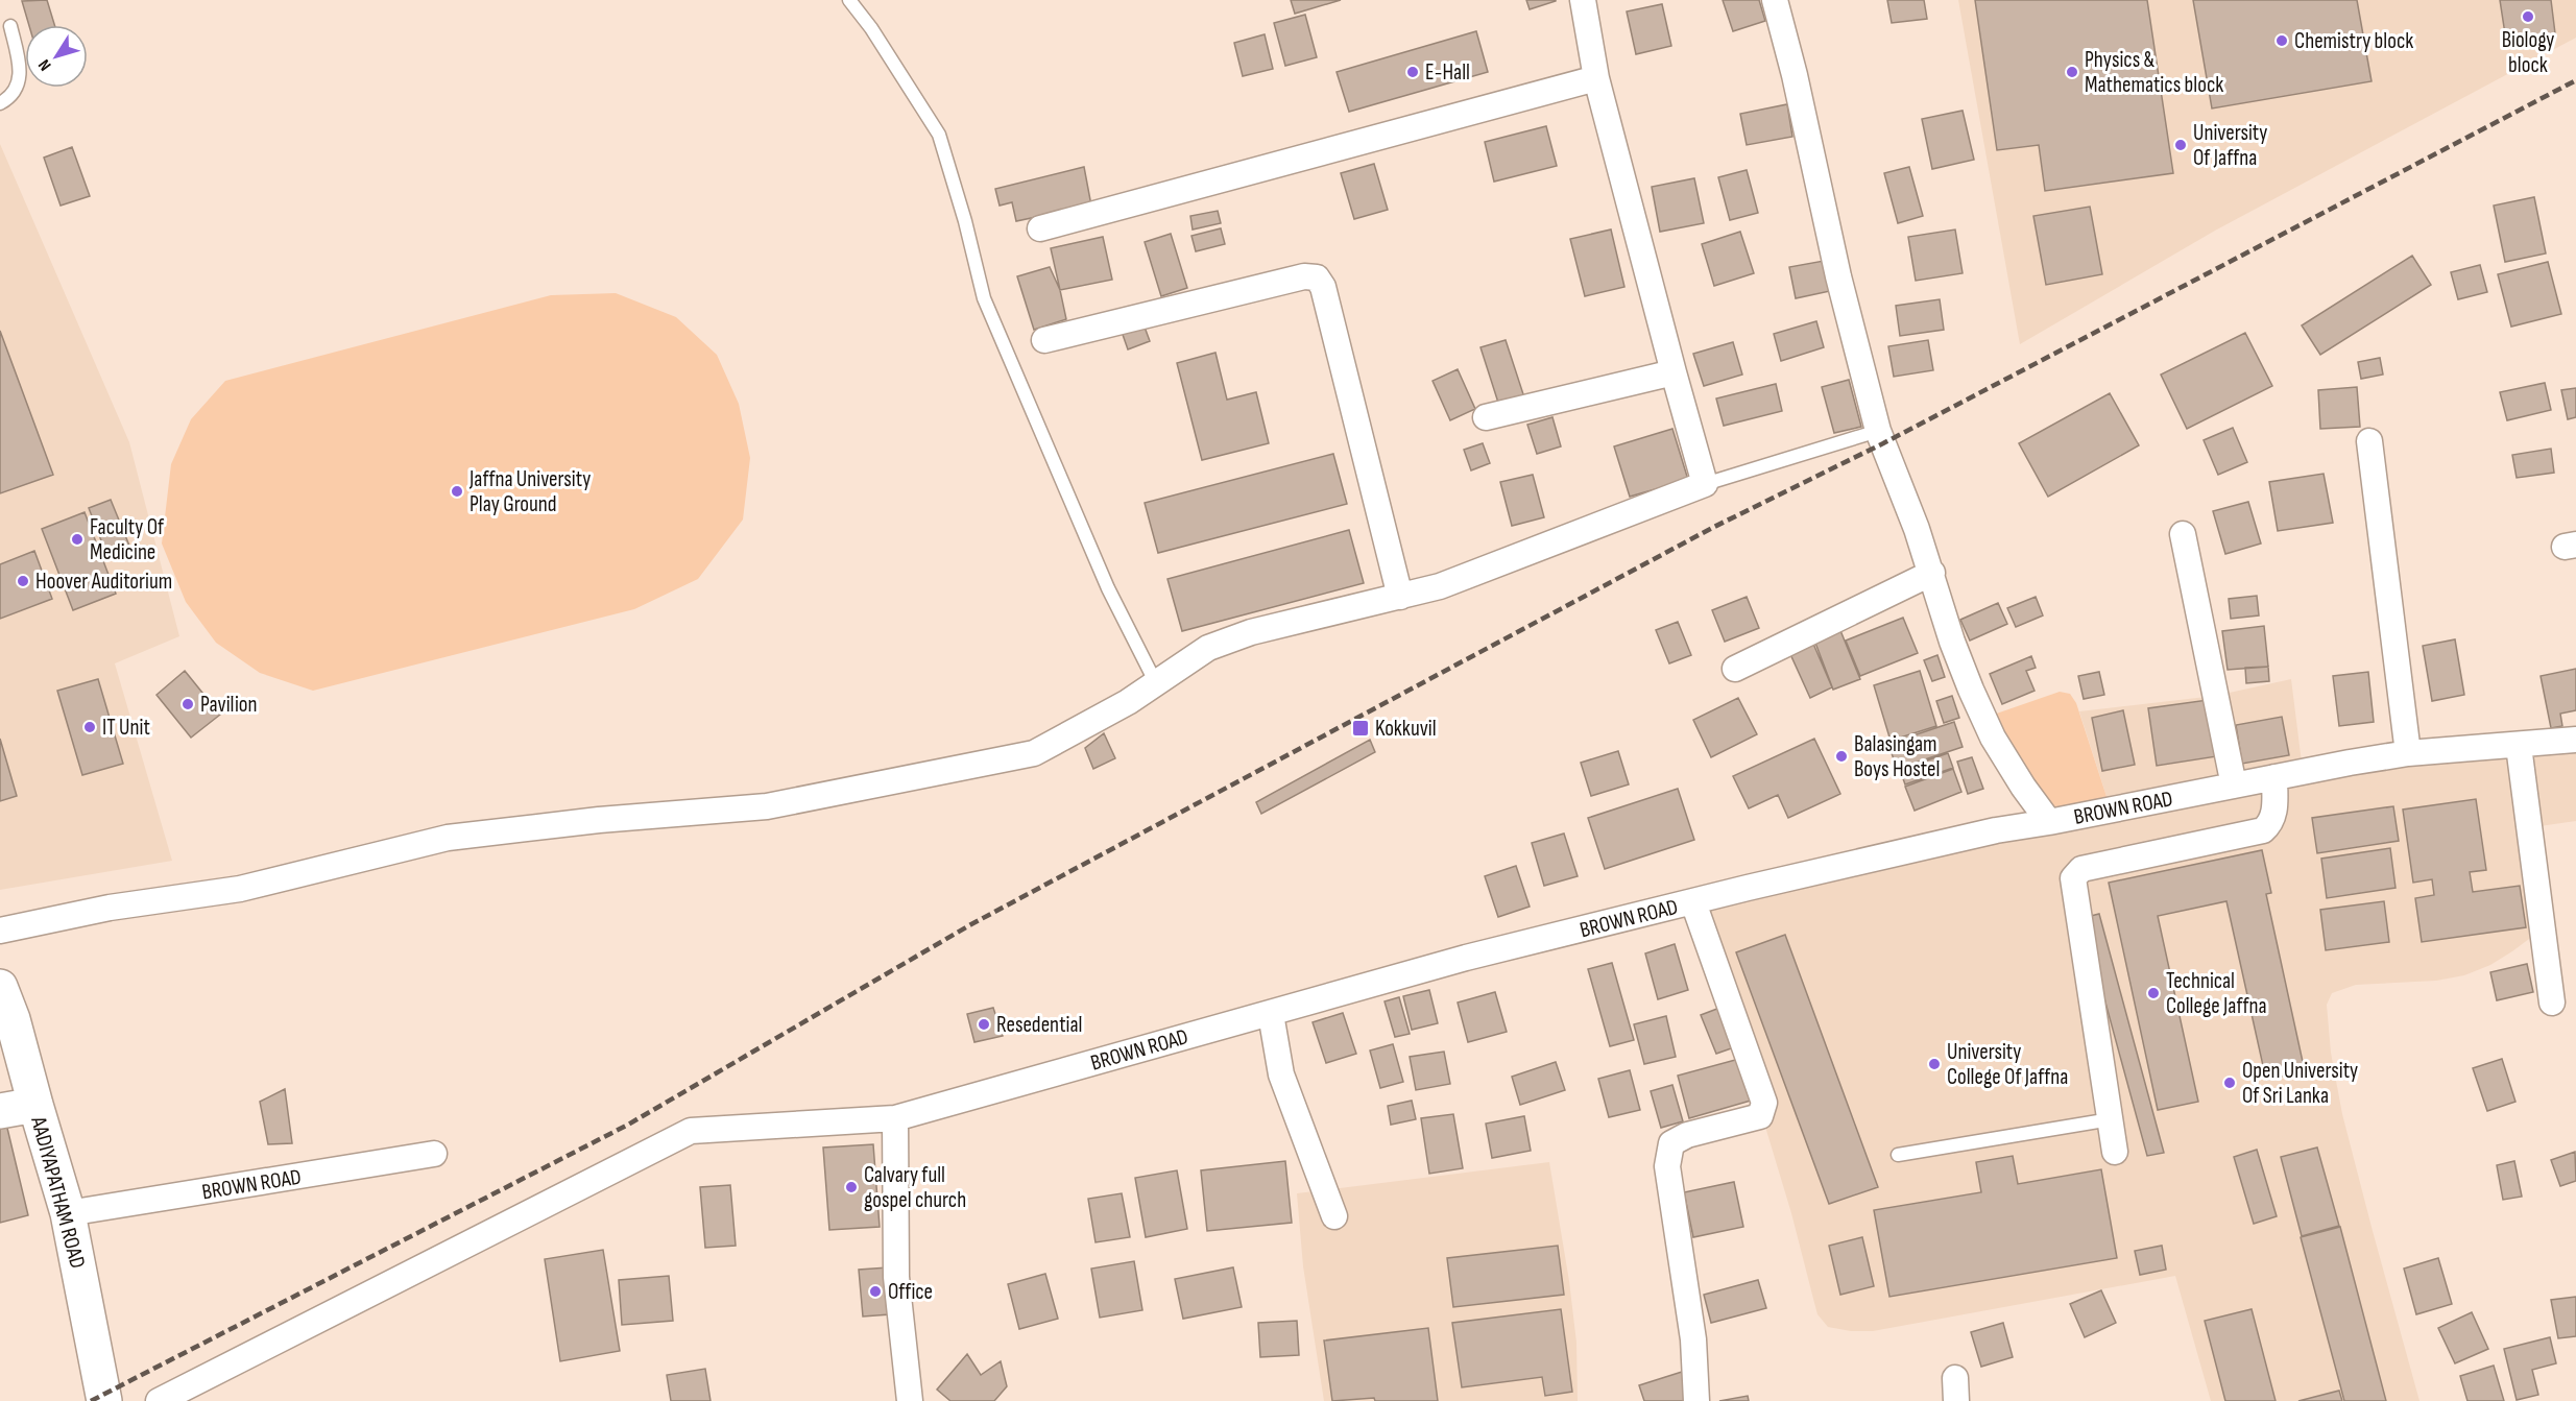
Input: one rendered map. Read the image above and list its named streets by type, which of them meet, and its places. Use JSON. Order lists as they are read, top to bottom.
{
  "streets": {
    "street": ["BROWN ROAD", "AADIYAPATHAM ROAD"]
  },
  "crossings": [
    ["BROWN ROAD", "AADIYAPATHAM ROAD"]
  ],
  "places": {
    "other": [
      "Biology block",
      "Chemistry block",
      "E-Hall",
      "Physics & Mathematics block",
      "University Of Jaffna",
      "Jaffna University Play Ground",
      "Faculty Of Medicine",
      "Hoover Auditorium",
      "Pavilion",
      "IT Unit",
      "Balasingam Boys Hostel",
      "Technical College Jaffna",
      "Resedential",
      "University College Of Jaffna",
      "Open University Of Sri Lanka",
      "Calvary full gospel church",
      "Office"
    ],
    "transit": ["Kokkuvil"]
  },
  "north": "bottom left"
}
